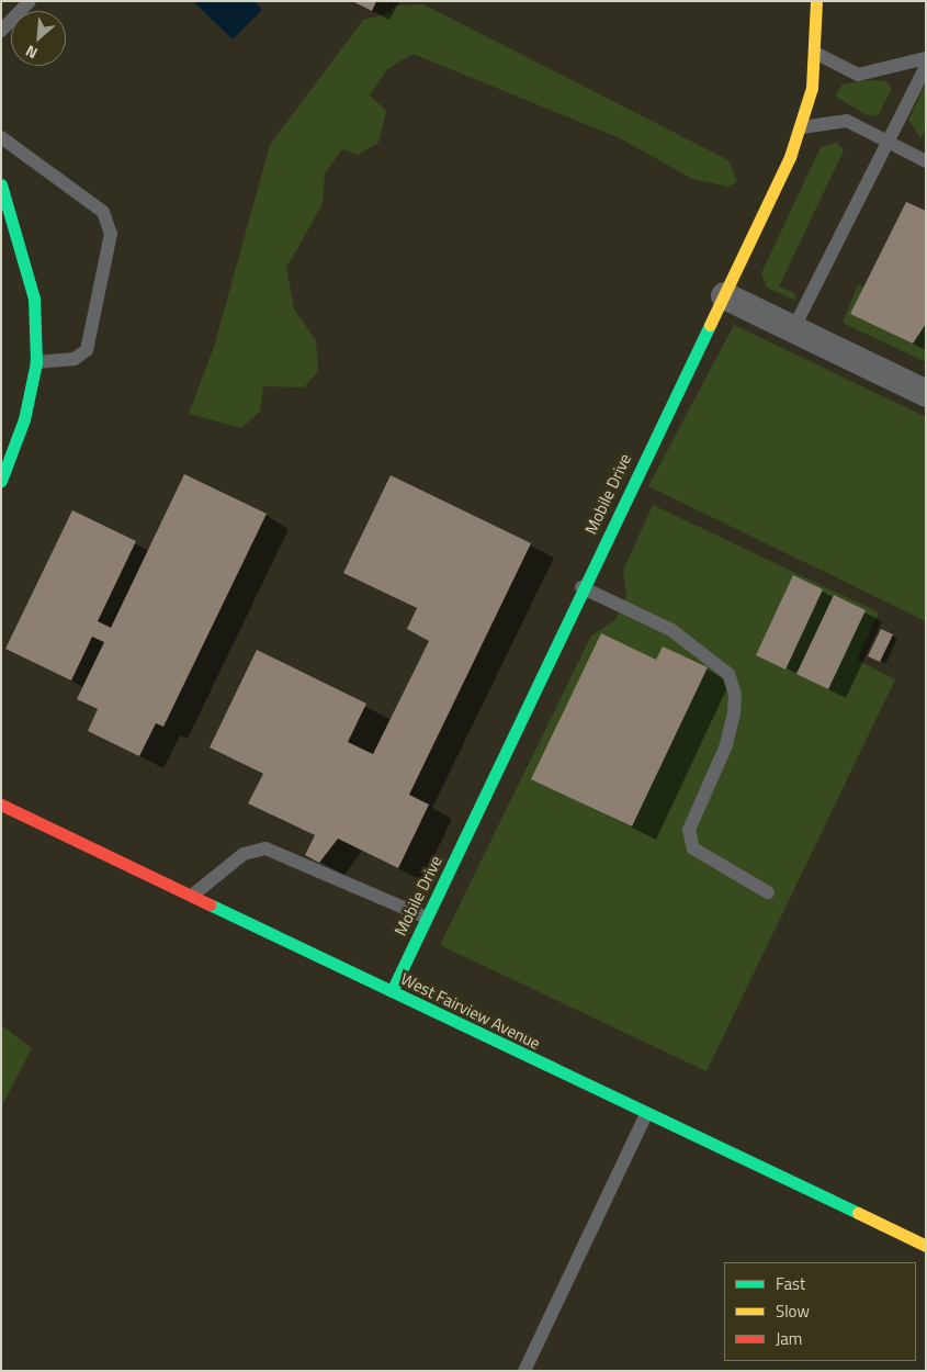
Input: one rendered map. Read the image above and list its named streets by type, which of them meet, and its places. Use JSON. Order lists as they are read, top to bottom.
{
  "streets": {
    "street": ["Mobile Drive", "West Fairview Avenue"]
  },
  "crossings": [
    ["Mobile Drive", "West Fairview Avenue"]
  ],
  "legend": ["Fast", "Slow", "Jam"],
  "north": "bottom left"
}
